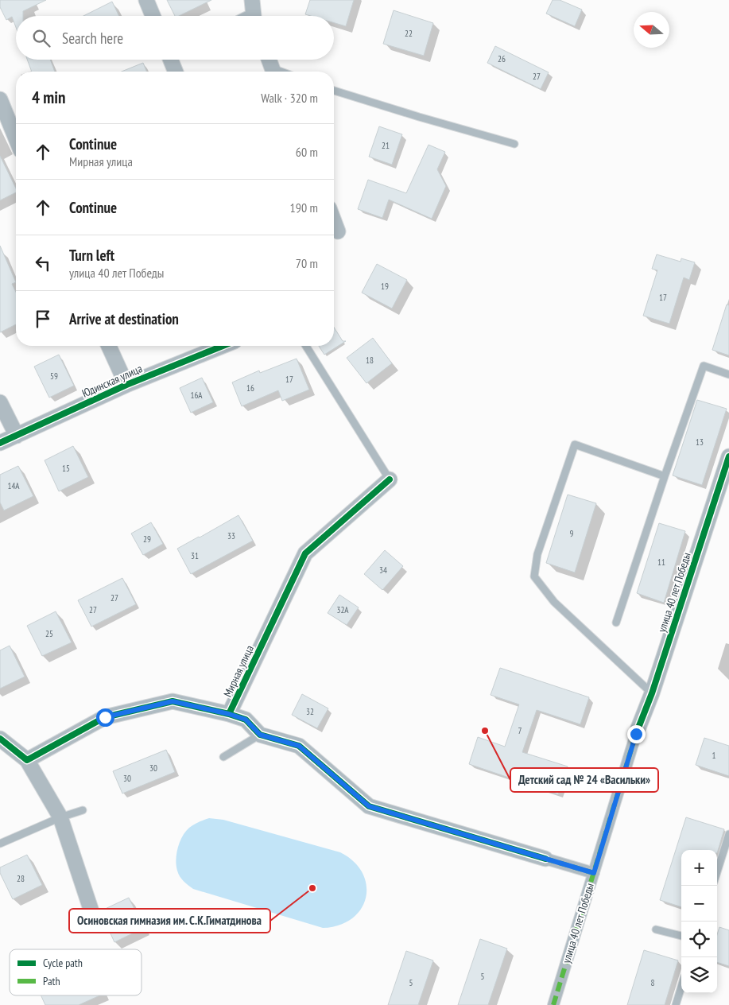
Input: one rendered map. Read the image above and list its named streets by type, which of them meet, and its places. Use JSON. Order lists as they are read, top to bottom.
{
  "streets": {
    "street": ["Юдинская улица", "улица 40 лет Победы", "Мирная улица"]
  },
  "places": ["Детский сад № 24 «Васильки»", "Осиновская гимназия им. С.К.Гиматдинова"],
  "house_numbers": [
    "22",
    "26",
    "27",
    "21",
    "19",
    "17",
    "18",
    "59",
    "17",
    "16",
    "16А",
    "13",
    "15",
    "14А",
    "9",
    "33",
    "29",
    "31",
    "11",
    "34",
    "27",
    "27",
    "32А",
    "25",
    "32",
    "7",
    "1",
    "30",
    "30",
    "28",
    "5",
    "5",
    "8"
  ],
  "legend": ["Cycle path", "Path"],
  "north": "left",
  "page": {
    "search": "Search here",
    "heading": ["4 min", "Walk · 320 m"],
    "list": [
      ["Continue", "Мирная улица", "60 m"],
      ["Continue", "190 m"],
      ["Turn left", "улица 40 лет Победы", "70 m"],
      "Arrive at destination"
    ],
    "map_buttons": ["+", "−"]
  }
}
